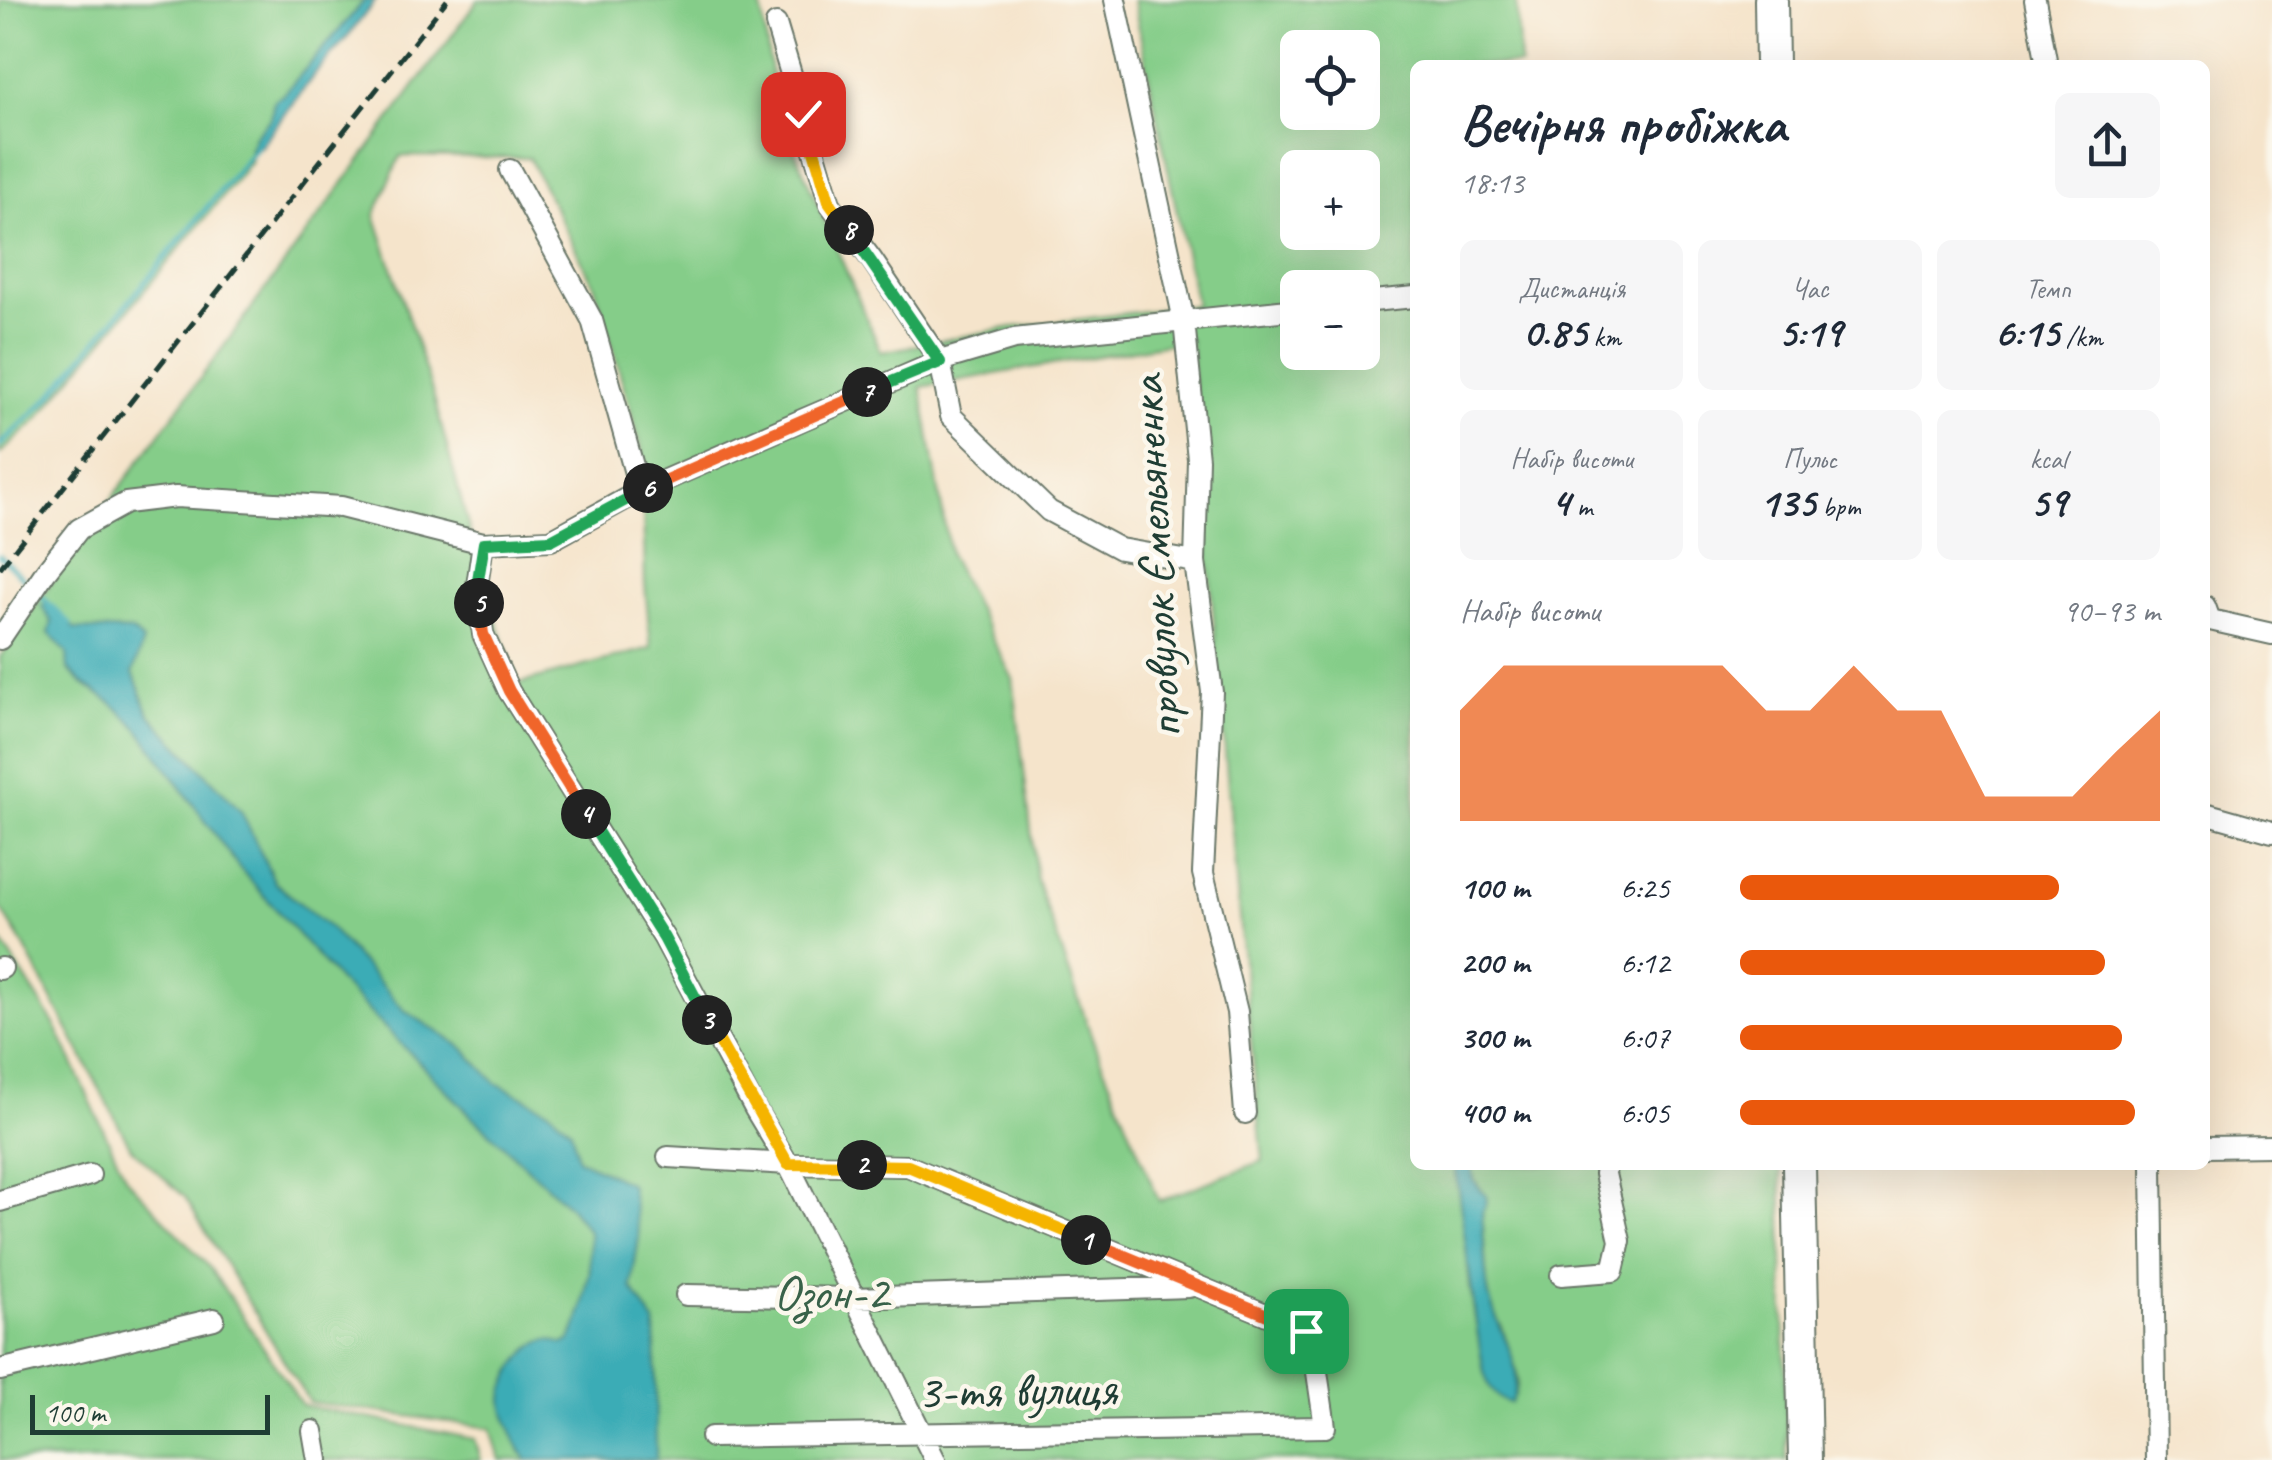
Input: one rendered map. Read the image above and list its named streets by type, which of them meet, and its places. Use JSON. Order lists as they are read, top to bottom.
{
  "streets": {
    "street": ["провулок Ємельяненка", "3-тя вулиця"]
  },
  "parks": ["Озон-2"],
  "scale_bar": "100 m",
  "page": {
    "map_buttons": ["+", "−"],
    "heading": ["Вечірня пробіжка", "18:13"],
    "pins": [
      "8",
      "7",
      "6",
      "5",
      "4",
      "3",
      "2",
      "1"
    ],
    "stats": [
      ["Дистанція", "0.85 km"],
      ["Час", "5:19"],
      ["Темп", "6:15 /km"],
      ["Набір висоти", "4 m"],
      ["Пульс", "135 bpm"],
      ["kcal", "59"]
    ],
    "chart": ["Набір висоти", "90–93 m"],
    "list": [
      {
        "name": "100 m",
        "note": "6:25"
      },
      {
        "name": "200 m",
        "note": "6:12"
      },
      {
        "name": "300 m",
        "note": "6:07"
      },
      {
        "name": "400 m",
        "note": "6:05"
      }
    ],
    "scale": "100 m"
  }
}
